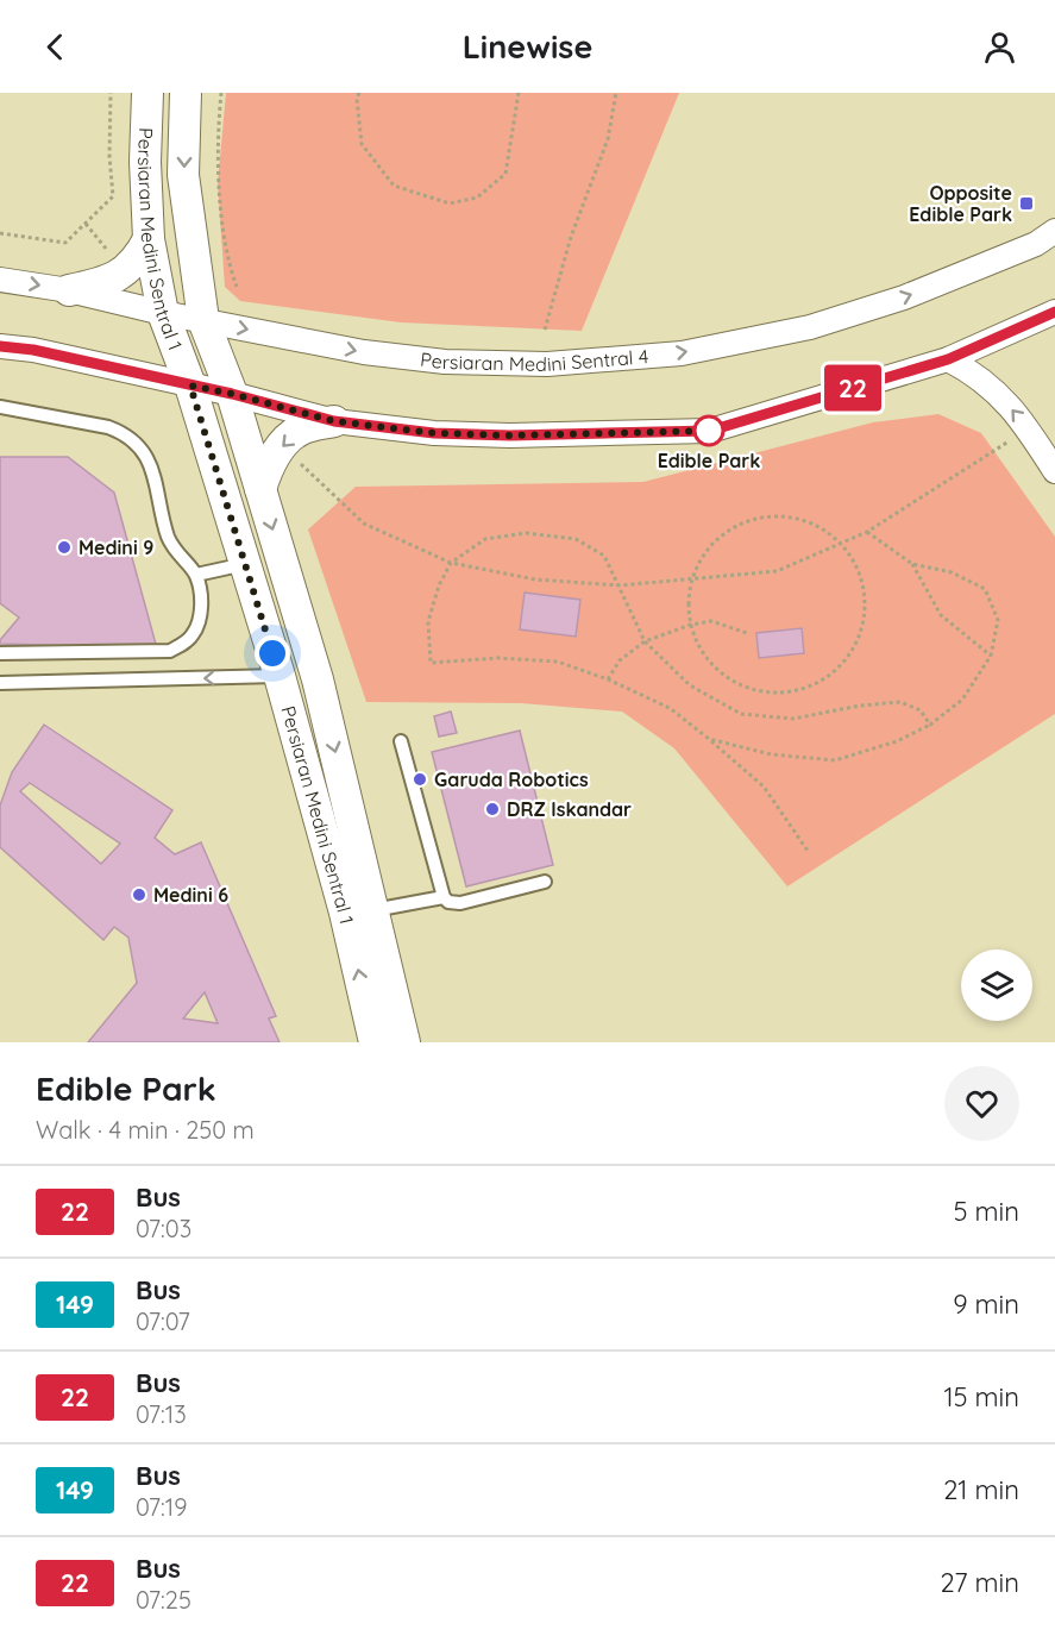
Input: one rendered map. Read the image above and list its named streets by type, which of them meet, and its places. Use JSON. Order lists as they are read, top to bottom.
{
  "streets": {
    "street": ["Persiaran Medini Sentral 1", "Persiaran Medini Sentral 4"]
  },
  "crossings": [
    ["Persiaran Medini Sentral 1", "Persiaran Medini Sentral 4"]
  ],
  "places": {
    "transit": ["Opposite Edible Park"],
    "other": [
      "Edible Park",
      "Medini 9",
      "Garuda Robotics",
      "DRZ Iskandar",
      "Medini 6"
    ]
  },
  "lines": ["bus line 22"],
  "page": {
    "header": "Linewise",
    "on_map": "22",
    "heading": ["Edible Park", "Walk · 4 min · 250 m"],
    "list": [
      {
        "mark": "22",
        "name": "Bus",
        "note": "07:03",
        "value": "5 min"
      },
      {
        "mark": "149",
        "name": "Bus",
        "note": "07:07",
        "value": "9 min"
      },
      {
        "mark": "22",
        "name": "Bus",
        "note": "07:13",
        "value": "15 min"
      },
      {
        "mark": "149",
        "name": "Bus",
        "note": "07:19",
        "value": "21 min"
      },
      {
        "mark": "22",
        "name": "Bus",
        "note": "07:25",
        "value": "27 min"
      }
    ]
  }
}
